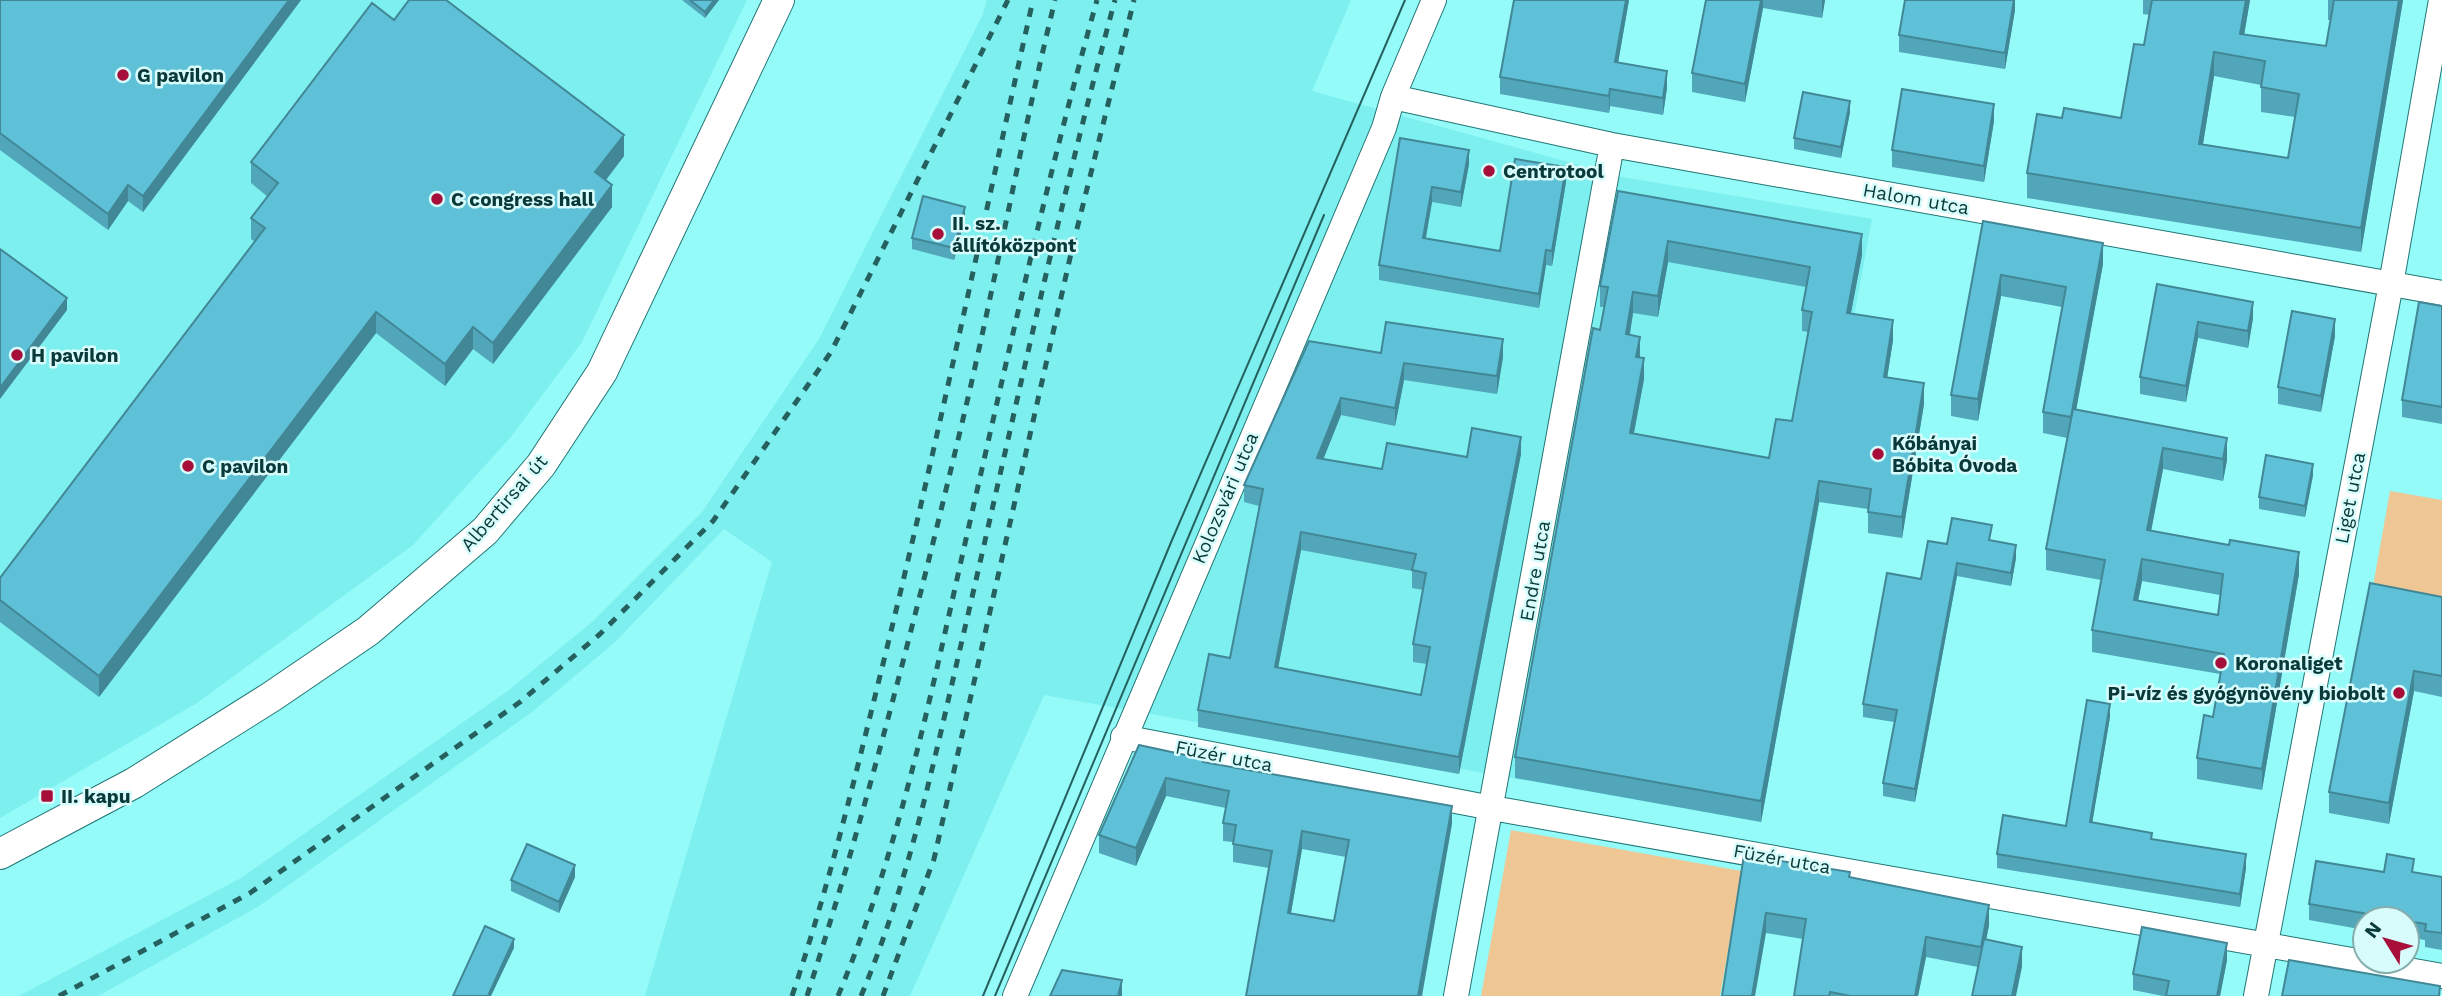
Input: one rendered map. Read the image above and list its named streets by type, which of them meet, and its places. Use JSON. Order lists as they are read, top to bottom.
{
  "streets": {
    "street": [
      "Halom utca",
      "Kolozsvári utca",
      "Liget utca",
      "Albertirsai út",
      "Endre utca",
      "Füzér utca"
    ]
  },
  "crossings": [
    ["Halom utca", "Kolozsvári utca"],
    ["Halom utca", "Liget utca"],
    ["Halom utca", "Endre utca"],
    ["Kolozsvári utca", "Füzér utca"],
    ["Liget utca", "Füzér utca"],
    ["Endre utca", "Füzér utca"]
  ],
  "places": {
    "other": [
      "G pavilon",
      "Centrotool",
      "C congress hall",
      "II. sz. állítóközpont",
      "H pavilon",
      "Kőbányai Bóbita Óvoda",
      "C pavilon",
      "Koronaliget",
      "Pi-víz és gyógynövény biobolt"
    ],
    "transit": ["II. kapu"]
  },
  "north": "top left"
}
